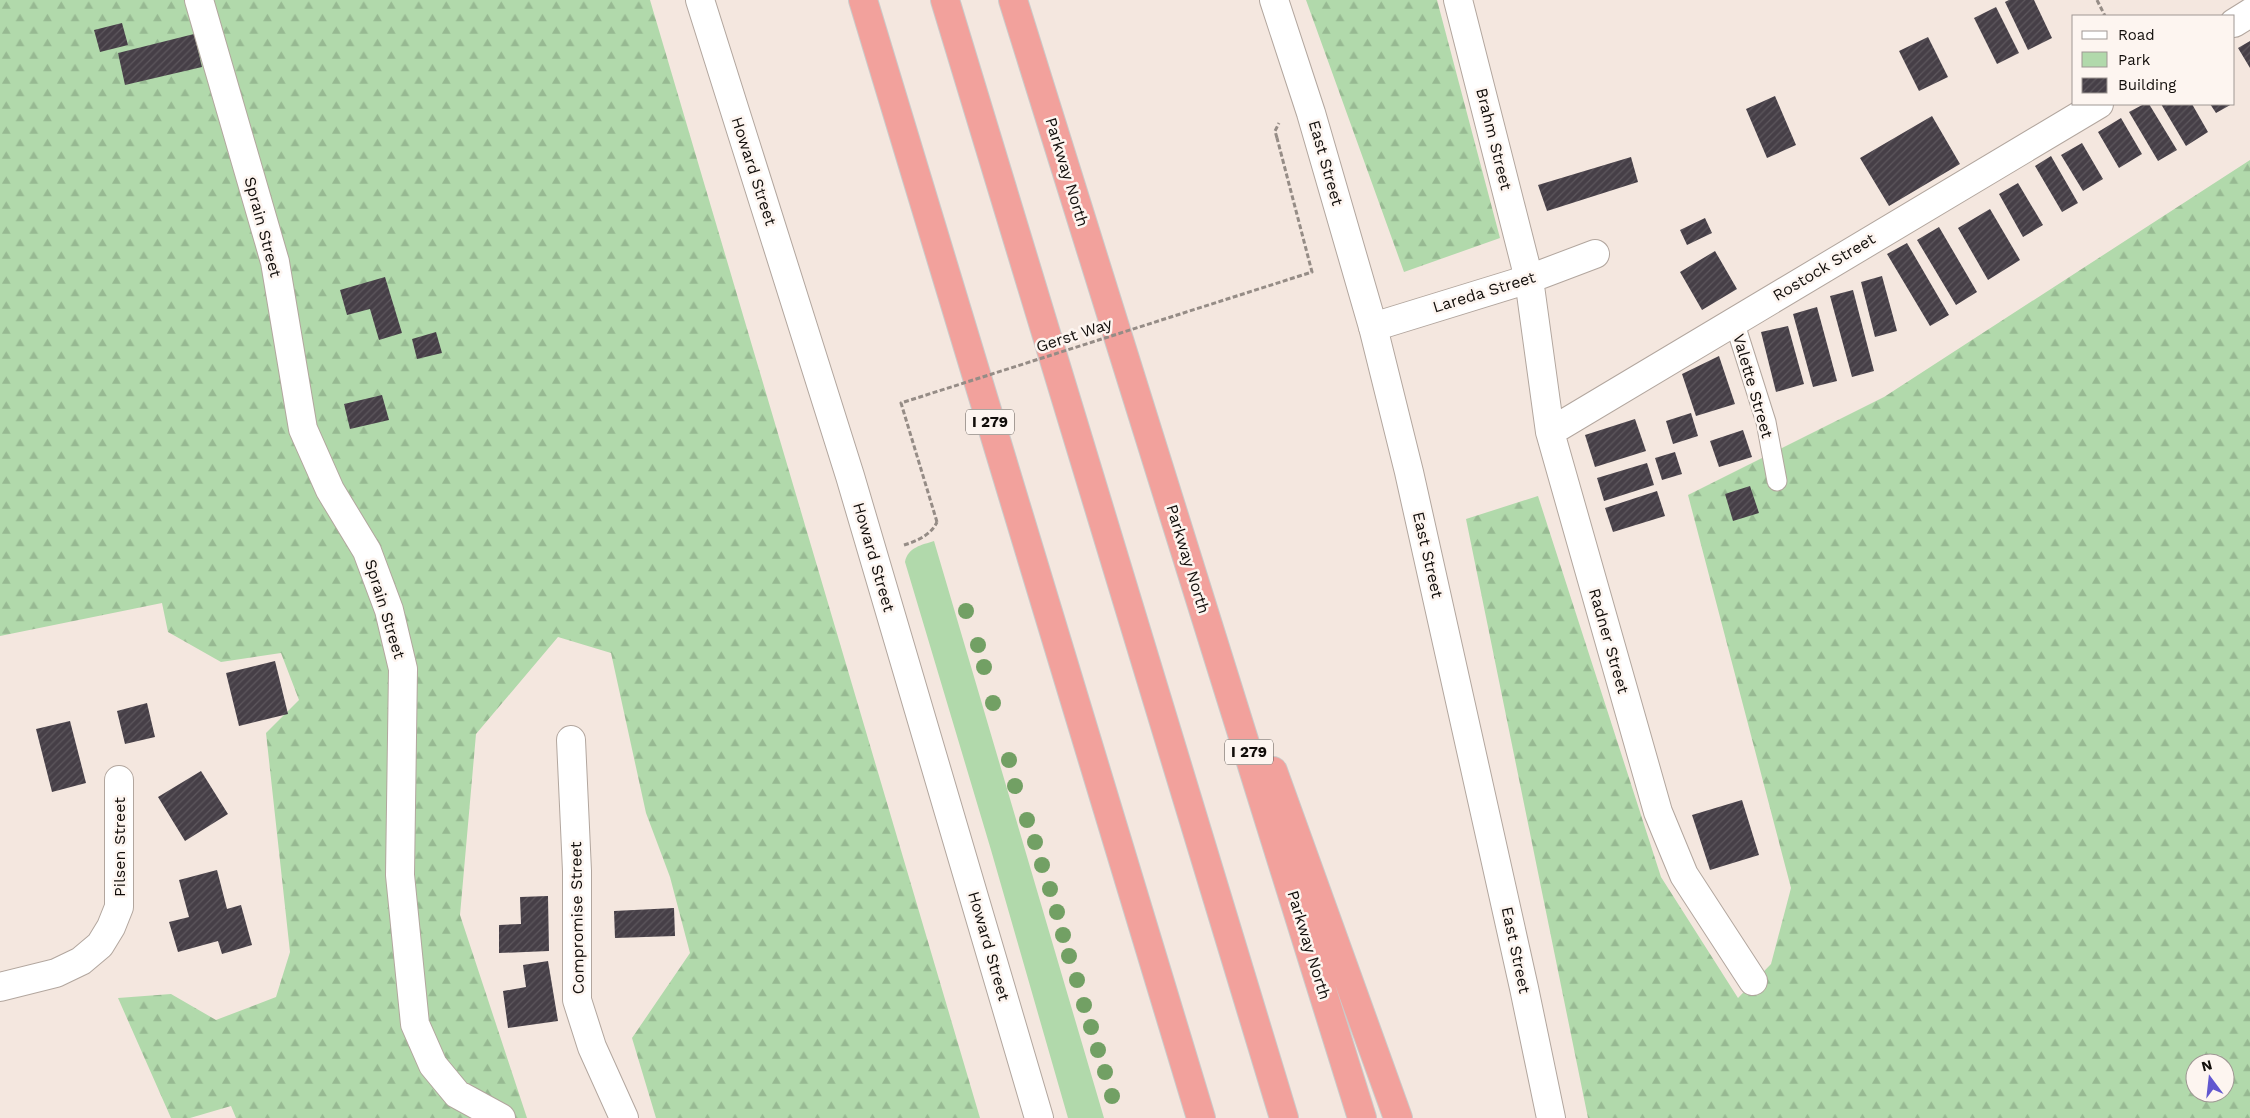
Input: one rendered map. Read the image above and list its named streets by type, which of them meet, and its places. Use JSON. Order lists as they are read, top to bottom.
{
  "streets": {
    "highway": ["Parkway North", "I 279"],
    "street": [
      "Brahm Street",
      "East Street",
      "Howard Street",
      "Sprain Street",
      "Rostock Street",
      "Lareda Street",
      "Radner Street",
      "Pilsen Street",
      "Compromise Street"
    ],
    "lane": ["Valette Street"],
    "path": ["Gerst Way"]
  },
  "crossings": [
    ["Brahm Street", "Lareda Street"],
    ["Brahm Street", "Radner Street"],
    ["East Street", "Lareda Street"],
    ["Howard Street", "Gerst Way"],
    ["Rostock Street", "Valette Street"],
    ["Rostock Street", "Radner Street"],
    ["Lareda Street", "Radner Street"]
  ],
  "legend": ["Road", "Park", "Building"],
  "north": "top"
}
